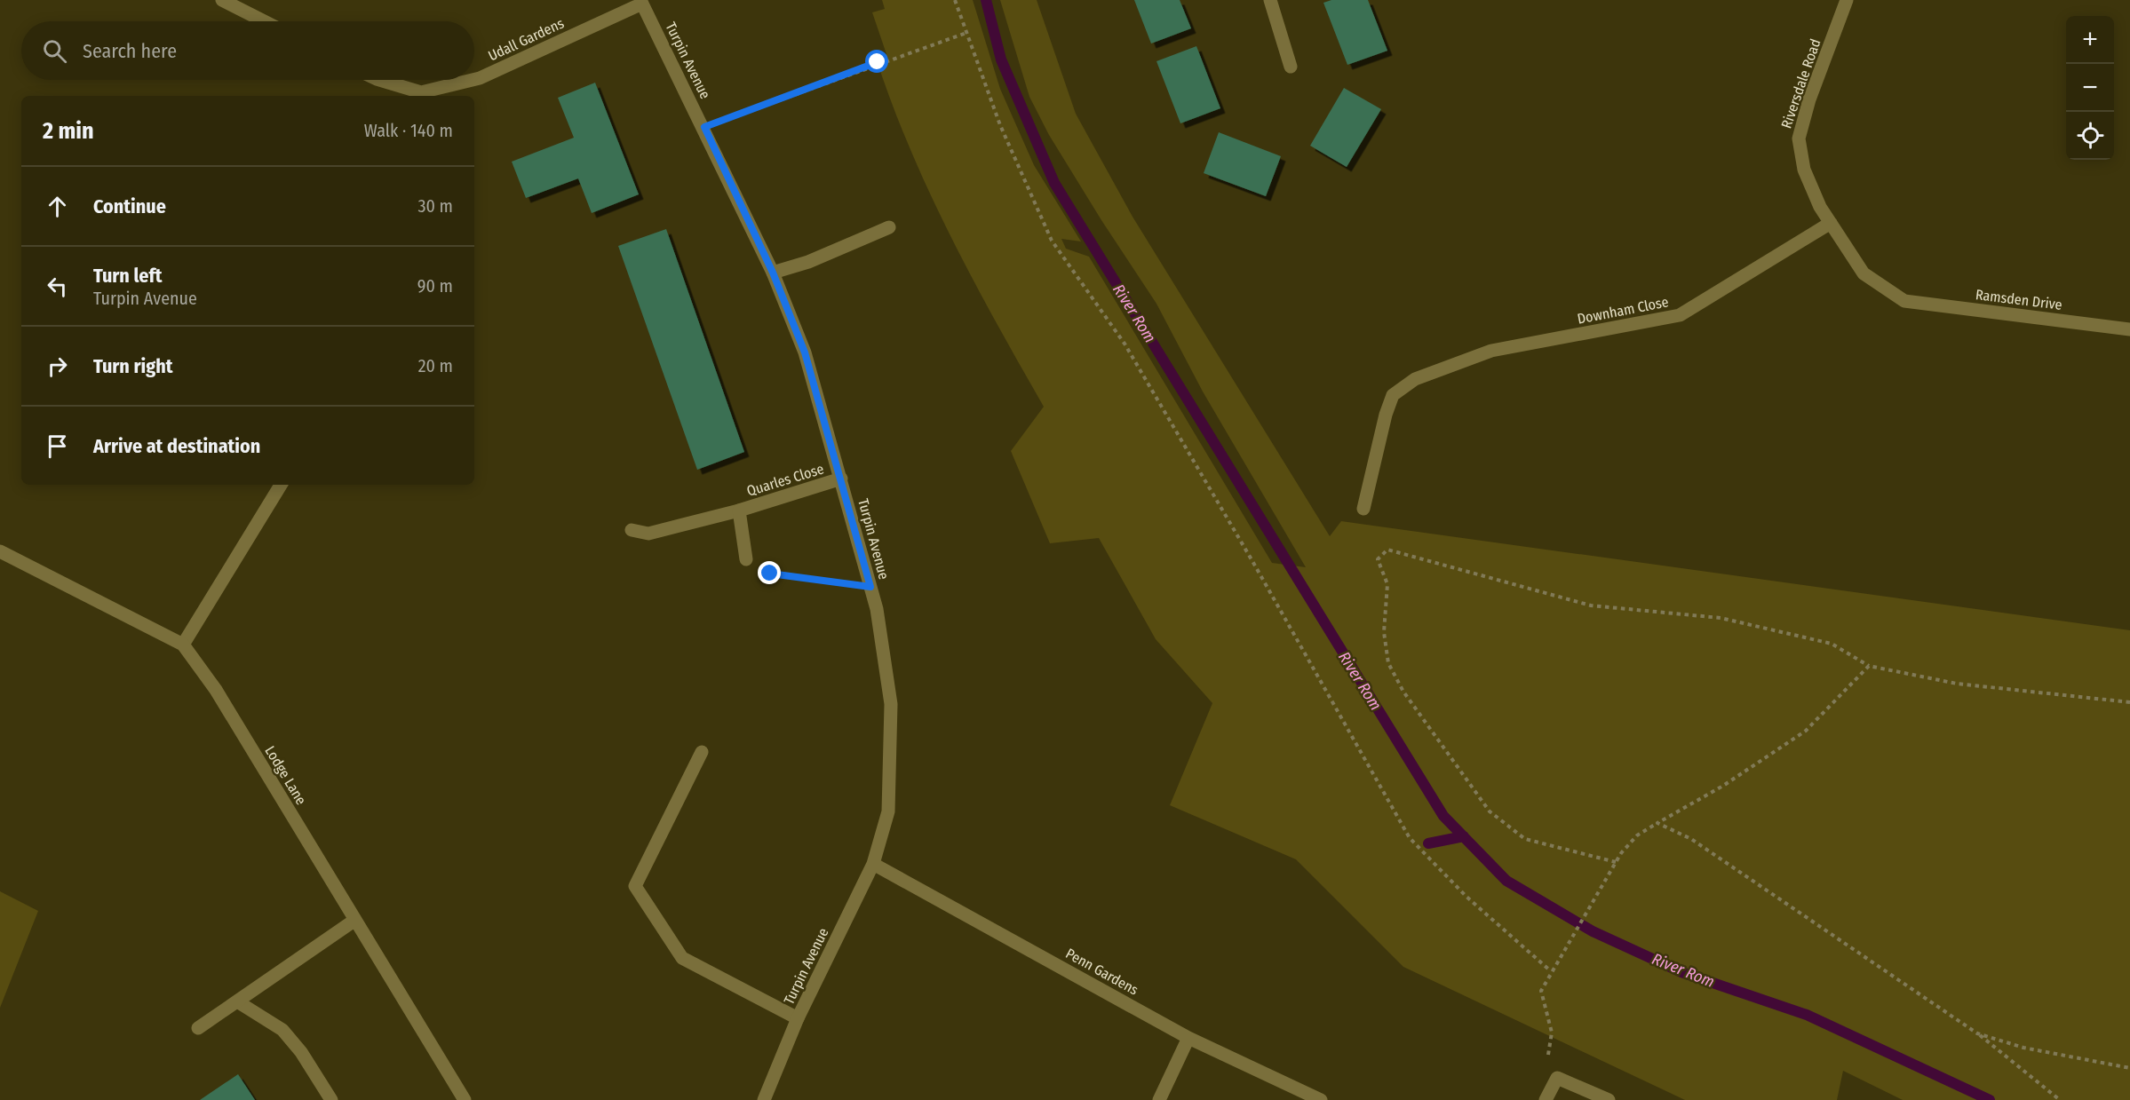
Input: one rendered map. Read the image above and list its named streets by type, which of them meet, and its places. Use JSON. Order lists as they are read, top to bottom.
{
  "streets": {
    "street": [
      "Udall Gardens",
      "Turpin Avenue",
      "Riversdale Road",
      "Ramsden Drive",
      "Downham Close",
      "Quarles Close",
      "Lodge Lane",
      "Penn Gardens"
    ]
  },
  "crossings": [
    ["Udall Gardens", "Turpin Avenue"],
    ["Turpin Avenue", "Quarles Close"],
    ["Turpin Avenue", "Penn Gardens"],
    ["Riversdale Road", "Ramsden Drive"],
    ["Riversdale Road", "Downham Close"]
  ],
  "water": ["River Rom"],
  "page": {
    "map_buttons": ["+", "−"],
    "search": "Search here",
    "heading": ["2 min", "Walk · 140 m"],
    "list": [
      ["Continue", "30 m"],
      ["Turn left", "Turpin Avenue", "90 m"],
      ["Turn right", "20 m"],
      "Arrive at destination"
    ]
  }
}
